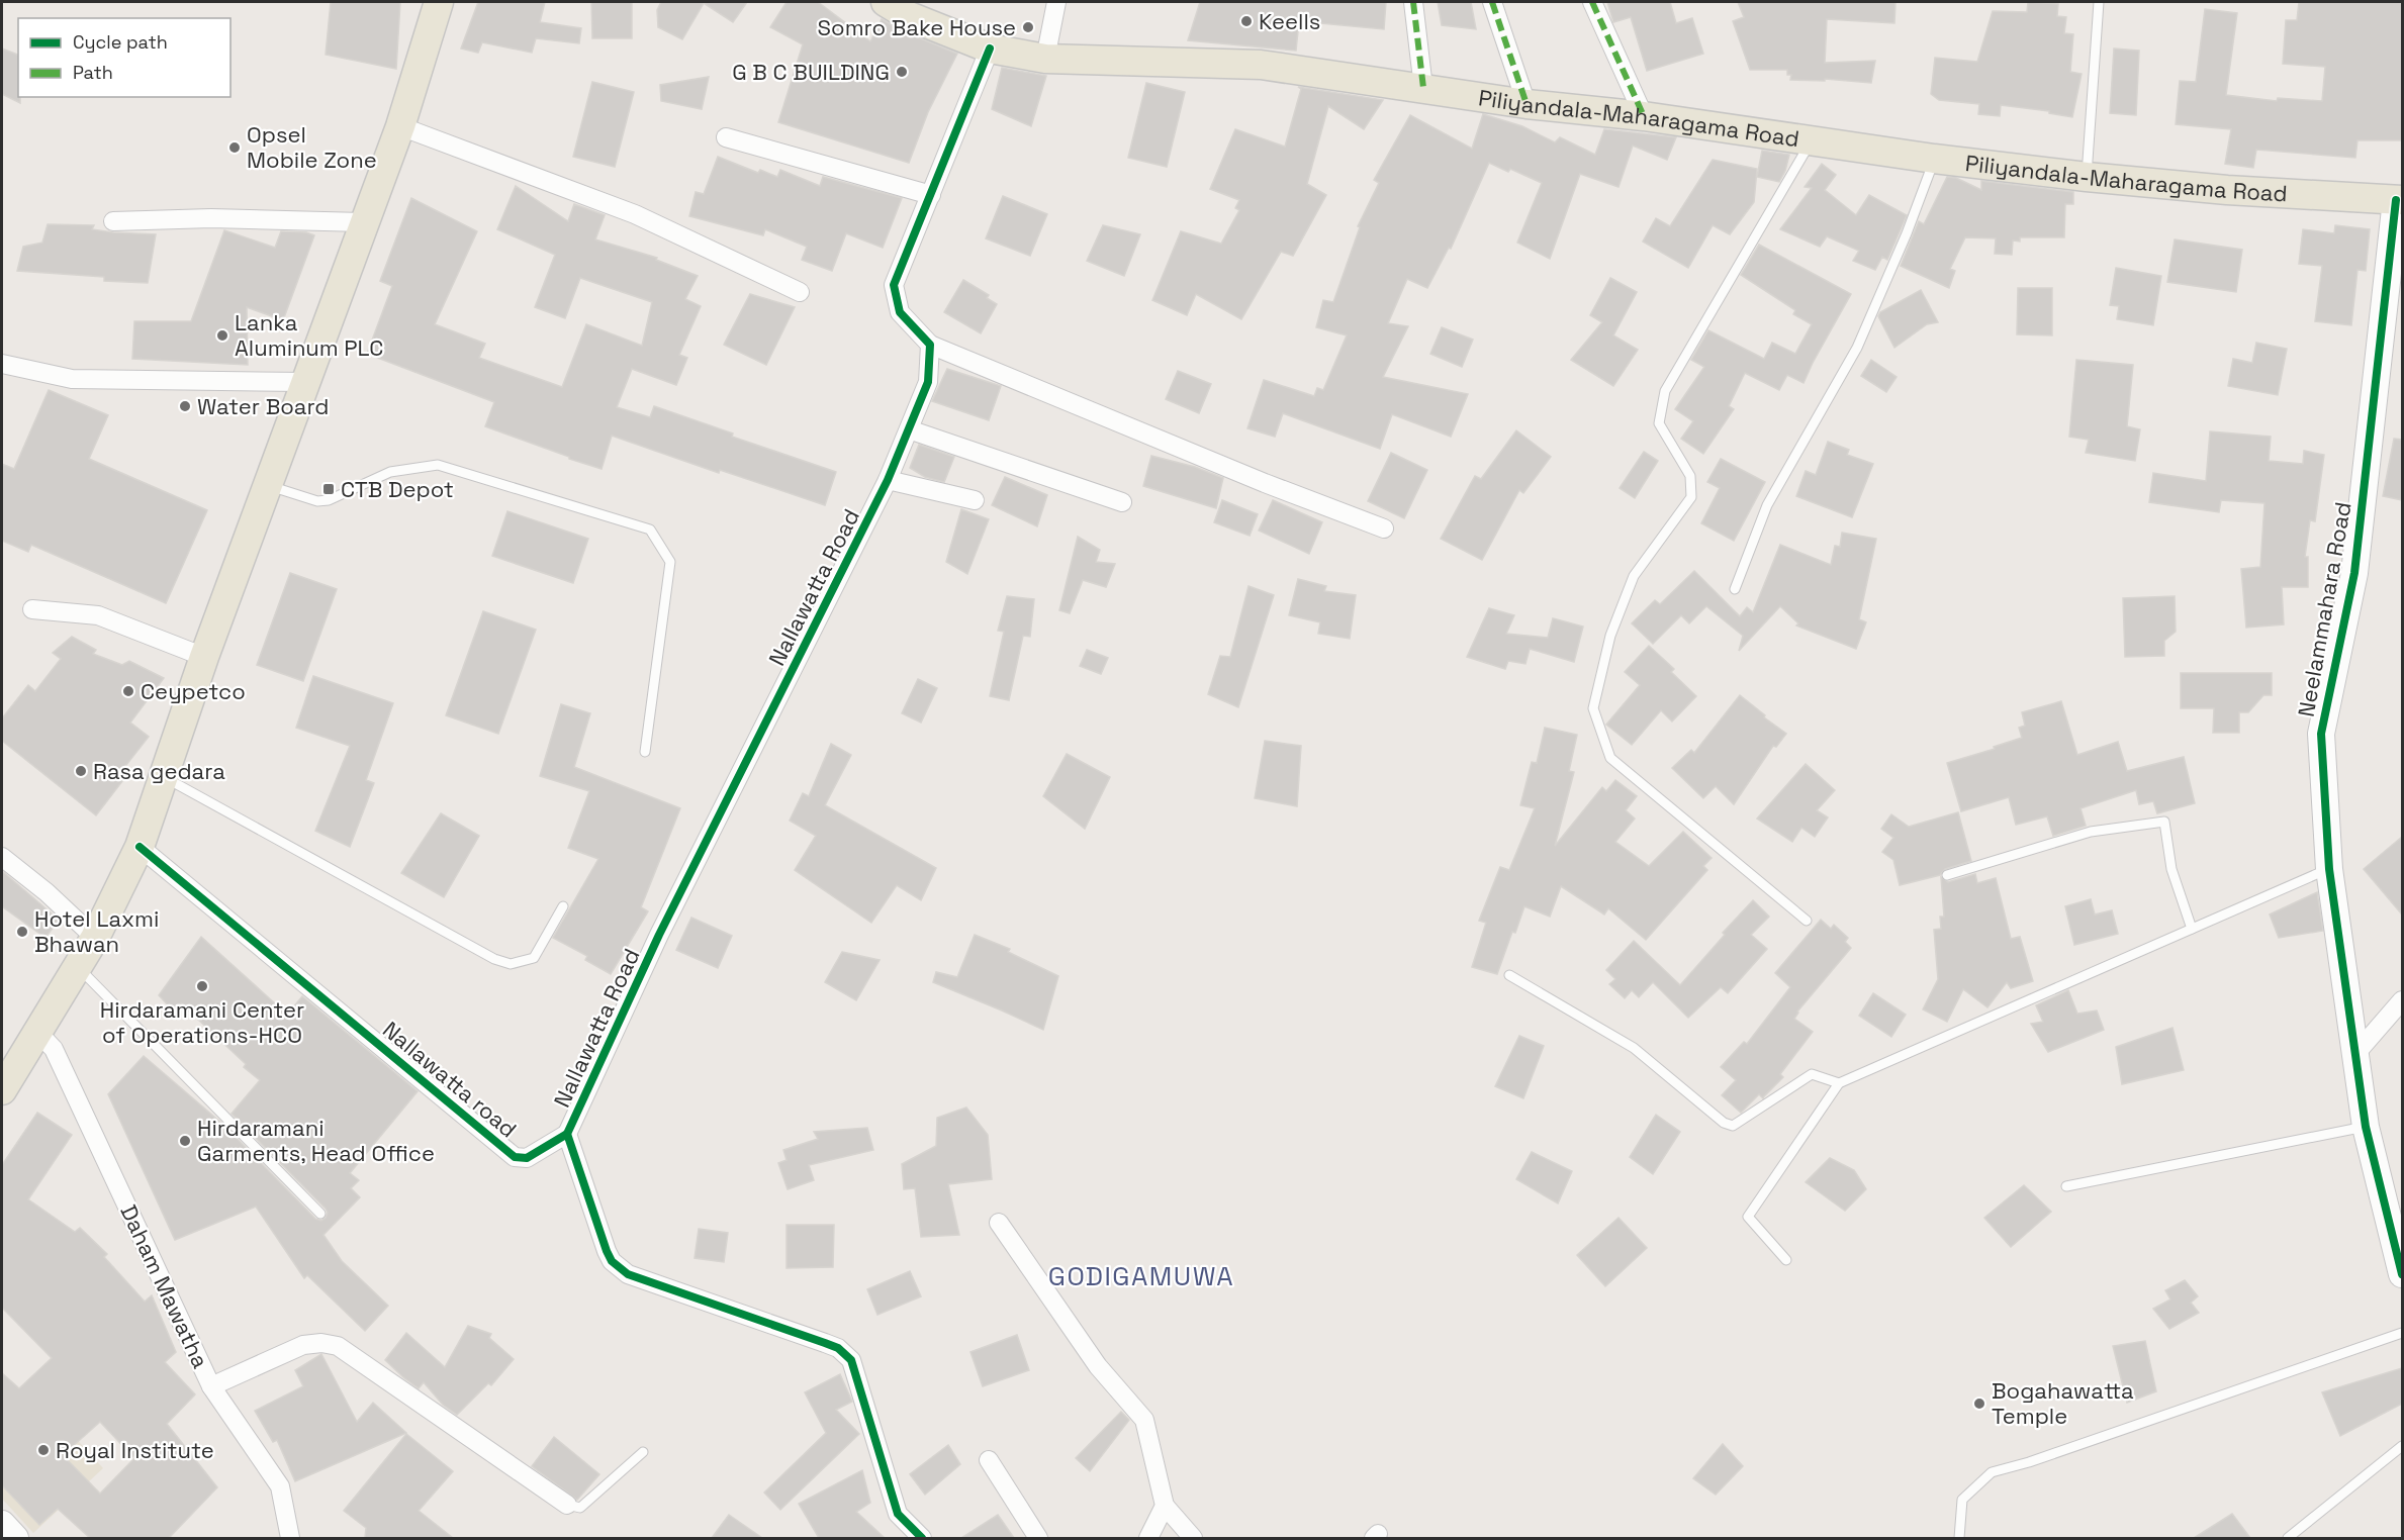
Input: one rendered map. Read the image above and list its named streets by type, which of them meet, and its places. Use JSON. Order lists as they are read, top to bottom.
{
  "streets": {
    "main road": ["Piliyandala-Maharagama Road"],
    "street": [
      "Nallawatta Road",
      "Neelammahara Road",
      "Nallawatta road",
      "Daham Mawatha"
    ]
  },
  "crossings": [
    ["Piliyandala-Maharagama Road", "Neelammahara Road"],
    ["Nallawatta Road", "Nallawatta road"]
  ],
  "districts": ["GODIGAMUWA"],
  "places": {
    "other": [
      "Keells",
      "Somro Bake House",
      "G B C BUILDING",
      "Opsel Mobile Zone",
      "Lanka Aluminum PLC",
      "Water Board",
      "Ceypetco",
      "Rasa gedara",
      "Hotel Laxmi Bhawan",
      "Hirdaramani Center of Operations-HCO",
      "Hirdaramani Garments, Head Office",
      "Bogahawatta Temple",
      "Royal Institute"
    ],
    "transit": ["CTB Depot"]
  },
  "legend": ["Cycle path", "Path"]
}
